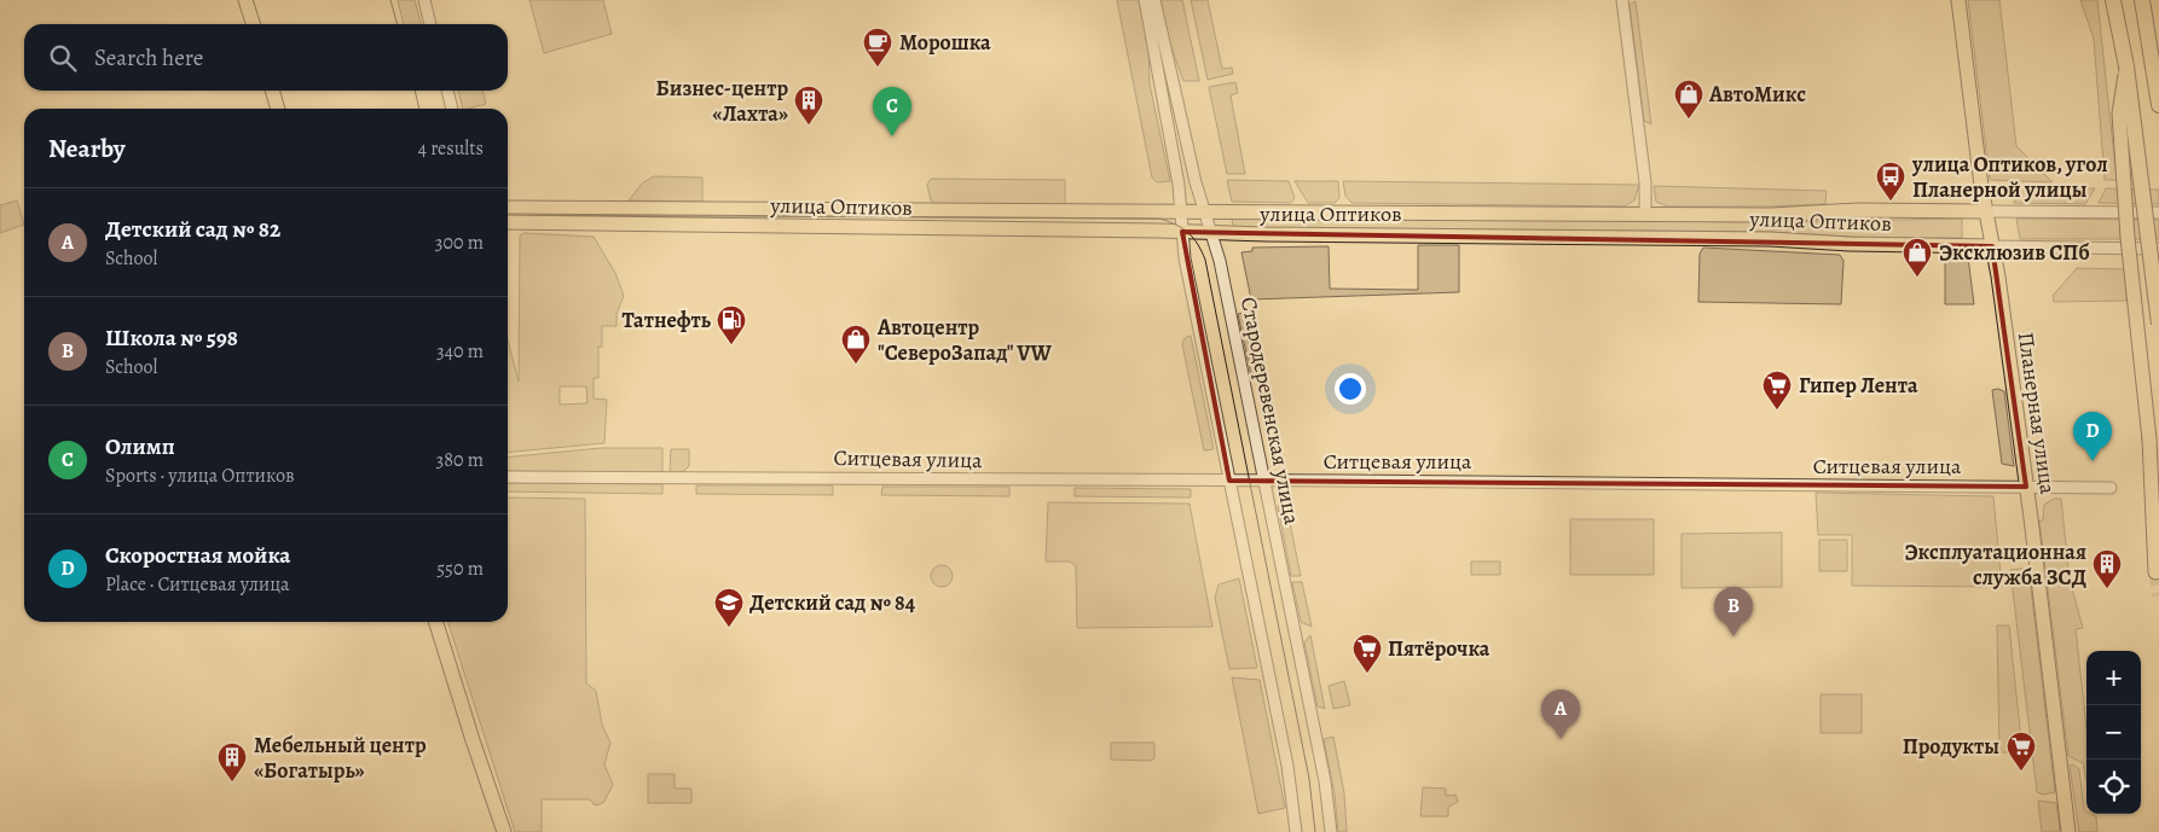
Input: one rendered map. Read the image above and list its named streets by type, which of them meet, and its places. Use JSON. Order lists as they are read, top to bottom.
{
  "streets": {
    "main road": ["улица Оптиков", "Планерная улица"],
    "street": ["Стародеревенская улица", "Ситцевая улица"]
  },
  "crossings": [
    ["улица Оптиков", "Стародеревенская улица"],
    ["улица Оптиков", "Планерная улица"],
    ["Стародеревенская улица", "Ситцевая улица"],
    ["Планерная улица", "Ситцевая улица"]
  ],
  "places": {
    "cafe": ["Морошка"],
    "shop": ["АвтоМикс", "Эксклюзив СПб", "Автоцентр \"СевероЗапад\" VW"],
    "building": ["Бизнес-центр «Лахта»", "Эксплуатационная служба ЗСД", "Мебельный центр «Богатырь»"],
    "bus stop": ["улица Оптиков, угол Планерной улицы"],
    "fuel station": ["Татнефть"],
    "supermarket": ["Гипер Лента", "Пятёрочка", "Продукты"],
    "school or university": ["Детский сад № 84"]
  },
  "page": {
    "search": "Search here",
    "pins": [
      "C",
      "D",
      "B",
      "A"
    ],
    "heading": ["Nearby", "4 results"],
    "list": [
      {
        "mark": "A",
        "name": "Детский сад № 82",
        "note": "School",
        "value": "300 m"
      },
      {
        "mark": "B",
        "name": "Школа № 598",
        "note": "School",
        "value": "340 m"
      },
      {
        "mark": "C",
        "name": "Олимп",
        "note": "Sports · улица Оптиков",
        "value": "380 m"
      },
      {
        "mark": "D",
        "name": "Скоростная мойка",
        "note": "Place · Ситцевая улица",
        "value": "550 m"
      }
    ],
    "map_buttons": ["+", "−"]
  }
}
